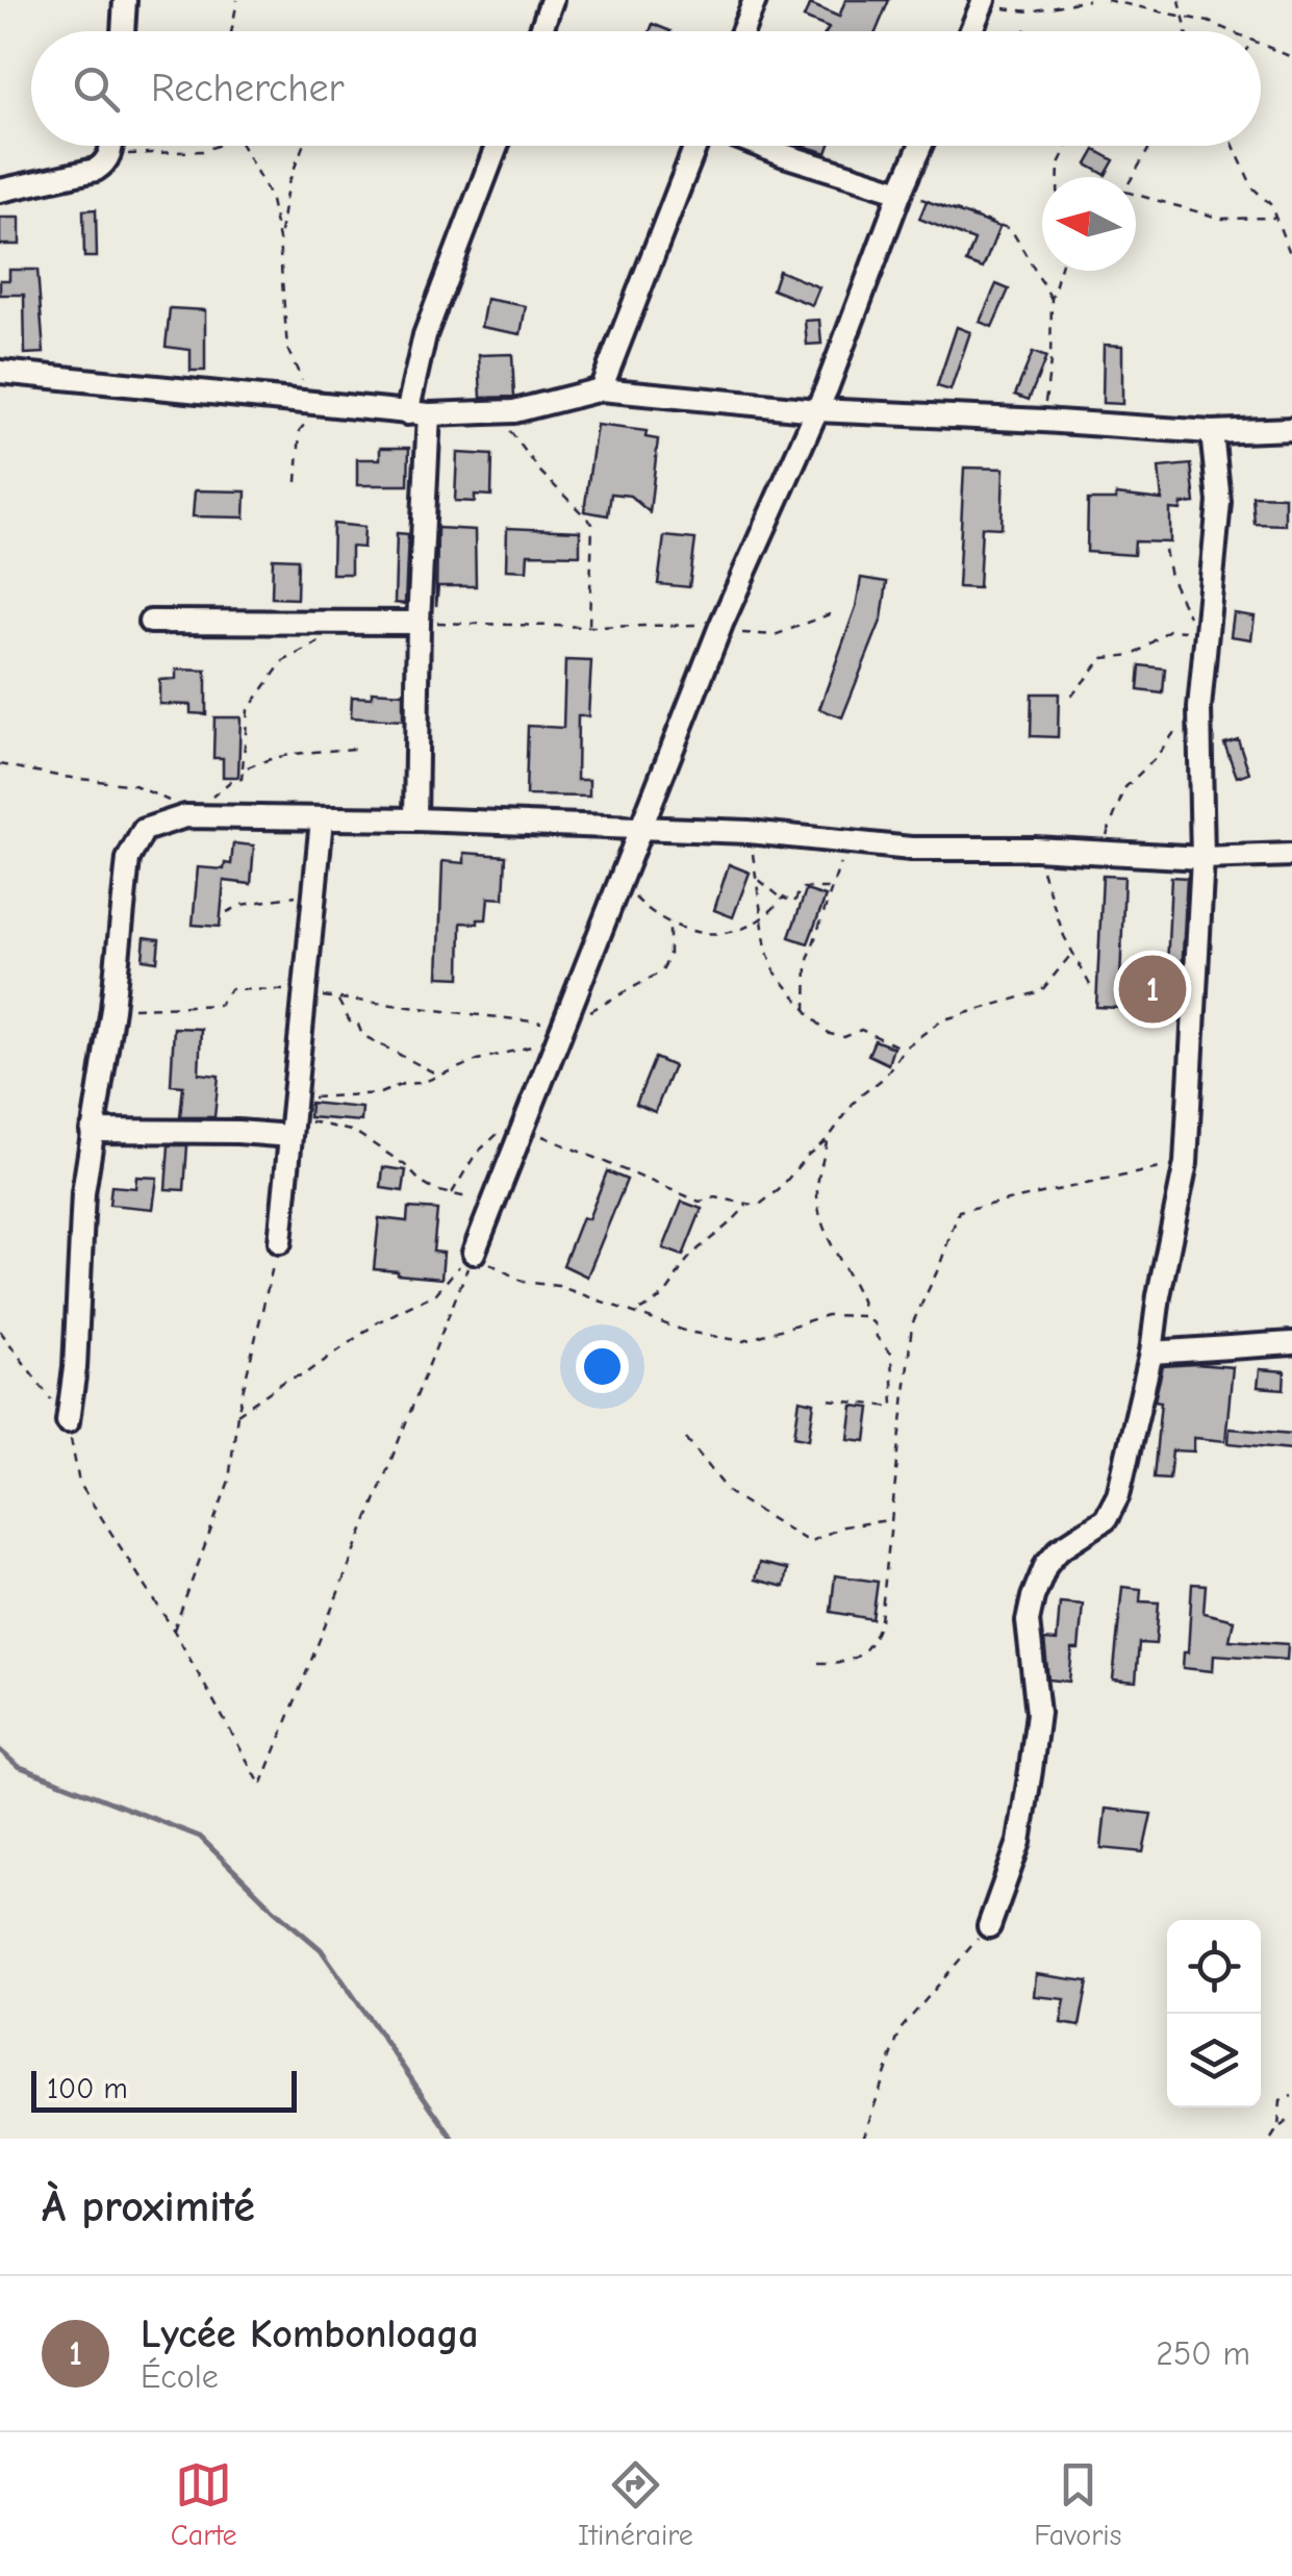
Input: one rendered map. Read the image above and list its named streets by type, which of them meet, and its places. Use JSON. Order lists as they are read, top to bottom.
{
  "scale_bar": "100 m",
  "north": "left",
  "page": {
    "search": "Rechercher",
    "pins": "1",
    "scale": "100 m",
    "heading": "À proximité",
    "list": [
      {
        "mark": "1",
        "name": "Lycée Kombonloaga",
        "note": "École",
        "value": "250 m"
      }
    ],
    "nav": ["Carte", "Itinéraire", "Favoris"]
  }
}
